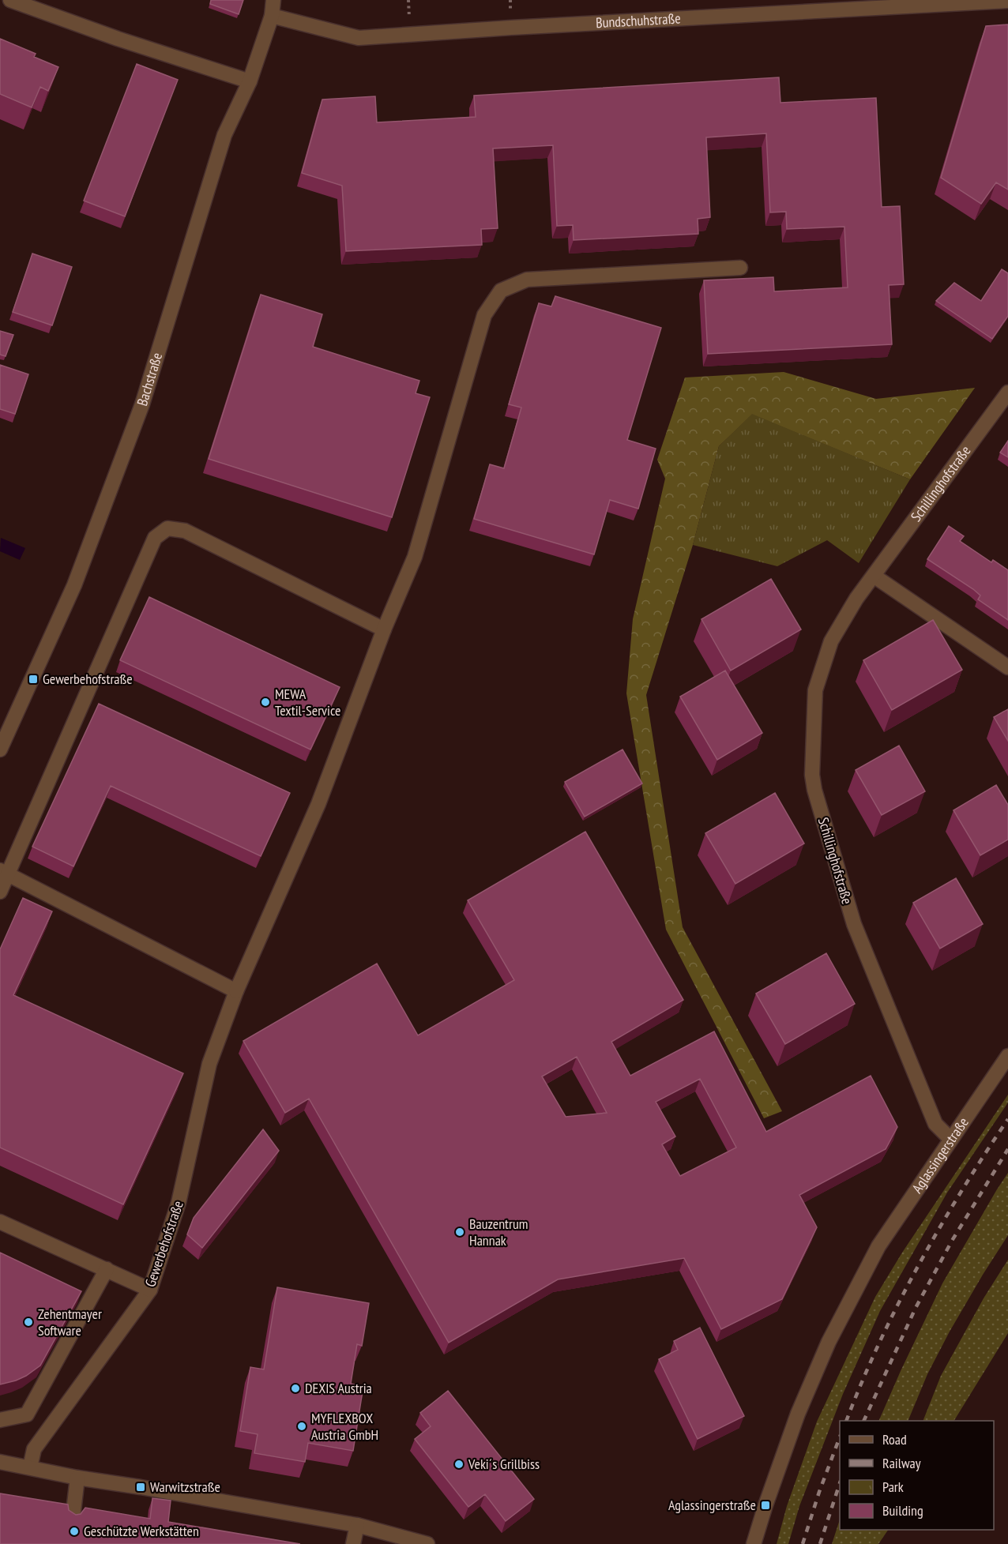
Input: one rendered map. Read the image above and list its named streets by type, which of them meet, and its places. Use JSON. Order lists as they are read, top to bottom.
{
  "streets": {
    "street": [
      "Bundschuhstraße",
      "Bachstraße",
      "Schillinghofstraße",
      "Aglassingerstraße",
      "Gewerbehofstraße"
    ]
  },
  "crossings": [
    ["Bundschuhstraße", "Bachstraße"],
    ["Schillinghofstraße", "Aglassingerstraße"]
  ],
  "places": {
    "transit": ["Gewerbehofstraße", "Warwitzstraße", "Aglassingerstraße"],
    "other": [
      "MEWA Textil-Service",
      "Bauzentrum Hannak",
      "Zehentmayer Software",
      "DEXIS Austria",
      "MYFLEXBOX Austria GmbH",
      "Veki´s Grillbiss",
      "Geschützte Werkstätten"
    ]
  },
  "legend": [
    "Road",
    "Railway",
    "Park",
    "Building"
  ]
}
